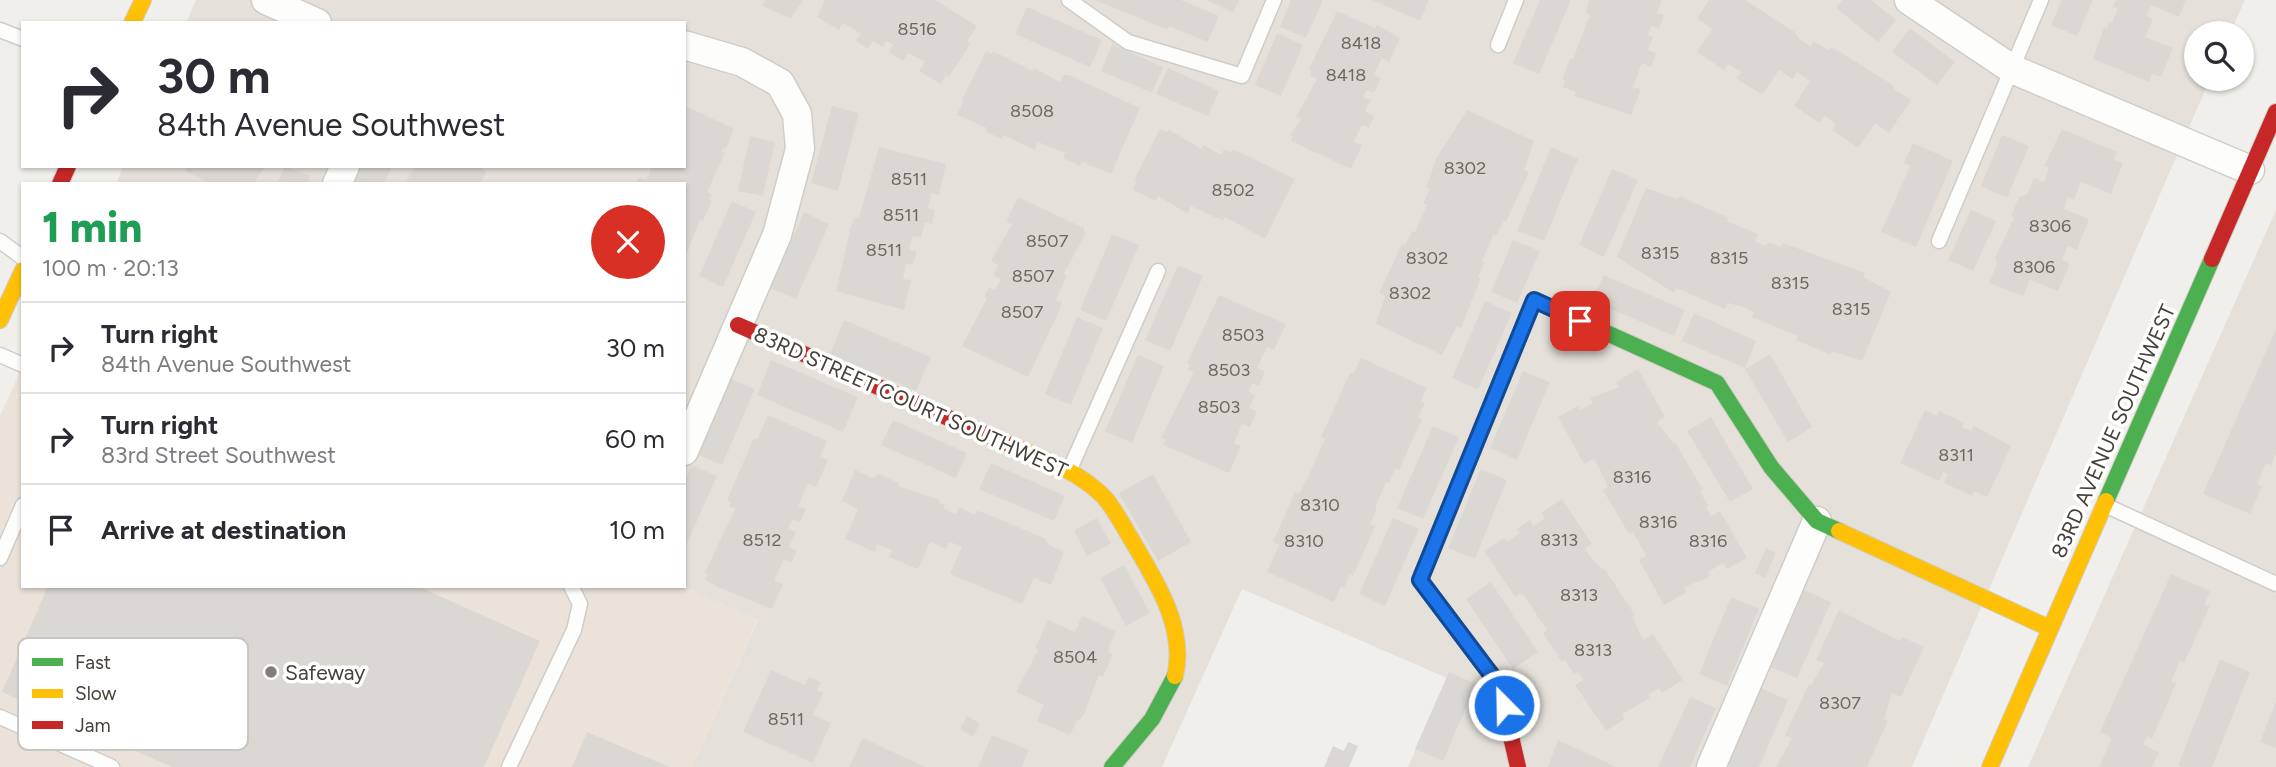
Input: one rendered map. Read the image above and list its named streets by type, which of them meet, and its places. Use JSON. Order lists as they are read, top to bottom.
{
  "streets": {
    "street": ["83RD STREET COURT SOUTHWEST", "83RD AVENUE SOUTHWEST"]
  },
  "places": ["Safeway"],
  "house_numbers": [
    "8516",
    "8418",
    "8418",
    "8508",
    "8302",
    "8511",
    "8502",
    "8511",
    "8306",
    "8507",
    "8511",
    "8315",
    "8302",
    "8315",
    "8306",
    "8507",
    "8315",
    "8302",
    "8315",
    "8507",
    "8503",
    "8503",
    "8503",
    "8311",
    "8316",
    "8310",
    "8316",
    "8512",
    "8313",
    "8310",
    "8316",
    "8313",
    "8313",
    "8504",
    "8307",
    "8511"
  ],
  "legend": ["Fast", "Slow", "Jam"],
  "page": {
    "turn": ["30 m", "84th Avenue Southwest"],
    "heading": ["1 min", "100 m · 20:13"],
    "list": [
      {
        "name": "Turn right",
        "note": "84th Avenue Southwest",
        "value": "30 m"
      },
      {
        "name": "Turn right",
        "note": "83rd Street Southwest",
        "value": "60 m"
      },
      {
        "name": "Arrive at destination",
        "value": "10 m"
      }
    ]
  }
}
